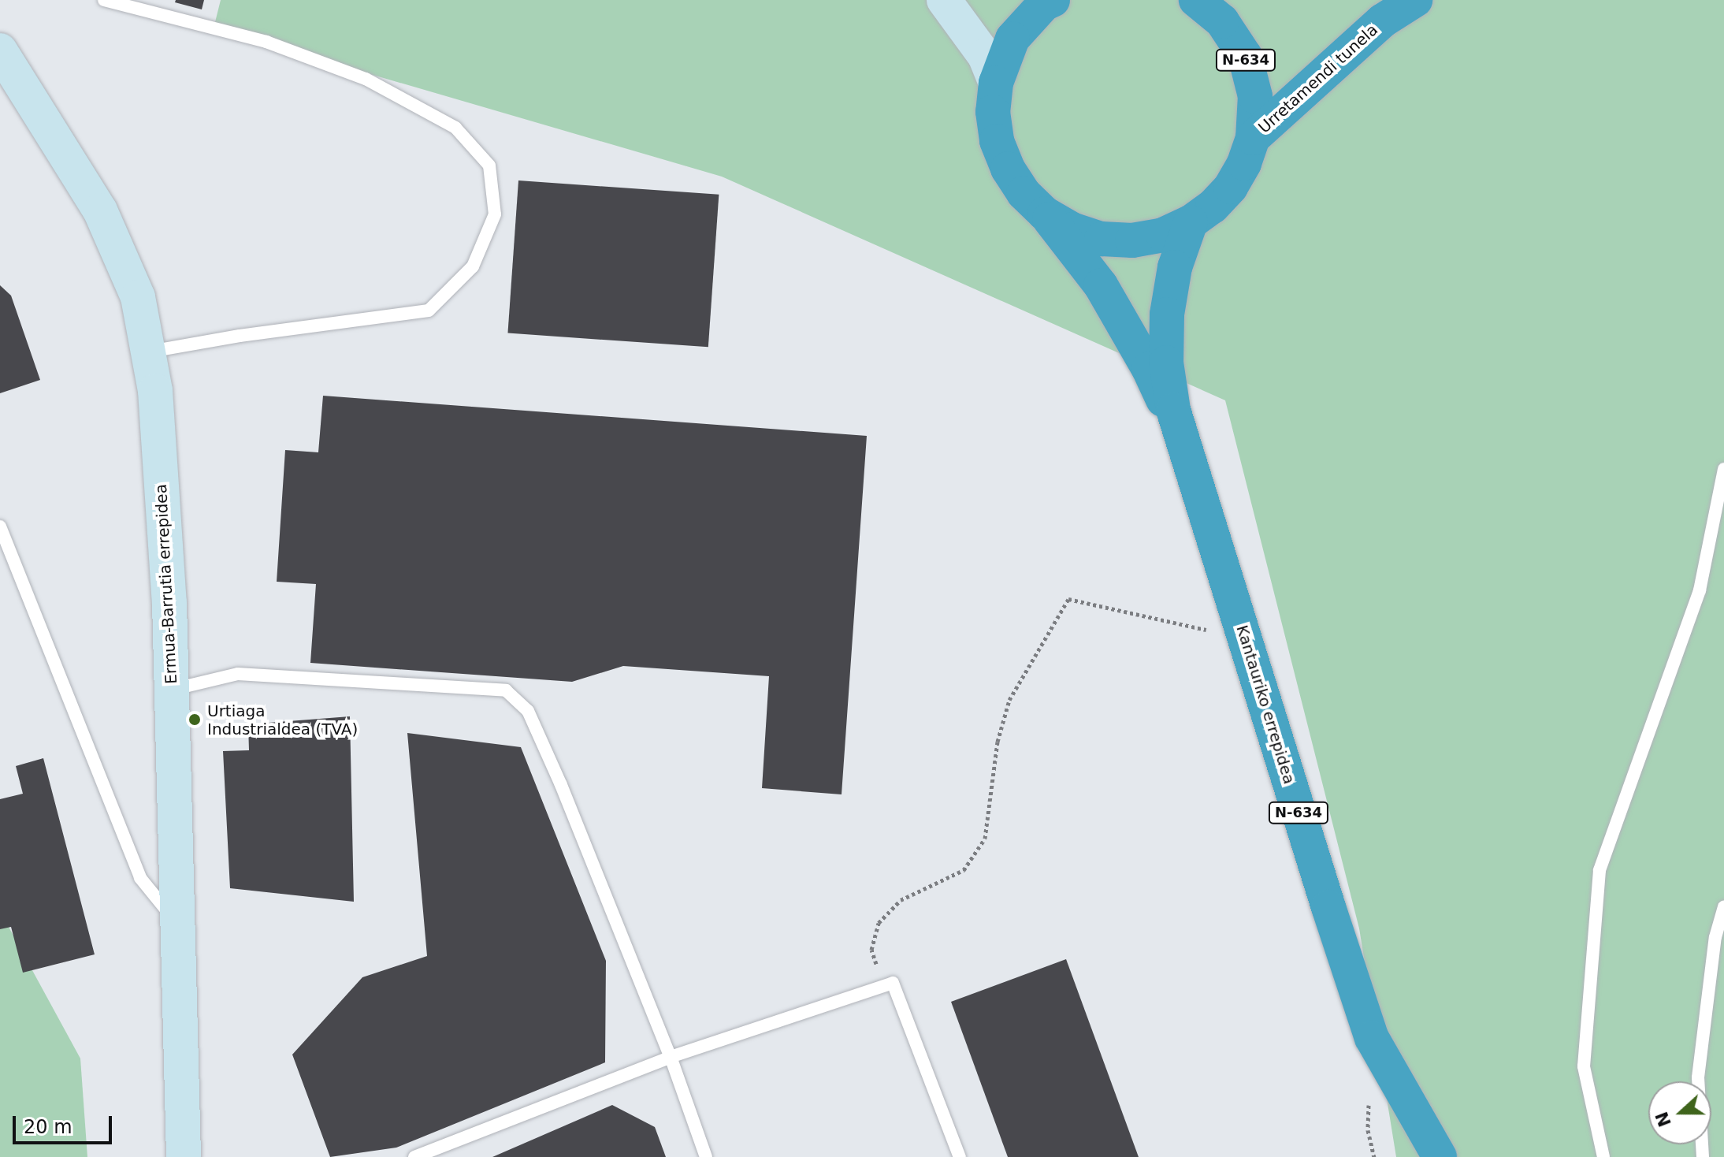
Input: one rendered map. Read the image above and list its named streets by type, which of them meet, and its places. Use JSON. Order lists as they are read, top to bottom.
{
  "streets": {
    "highway": ["N-634", "Urretamendi tunela", "Kantauriko errepidea"],
    "street": ["Ermua-Barrutia errepidea"]
  },
  "crossings": [
    ["N-634", "Urretamendi tunela"]
  ],
  "places": ["Urtiaga Industrialdea (TVA)"],
  "scale_bar": "20 m",
  "north": "left"
}
